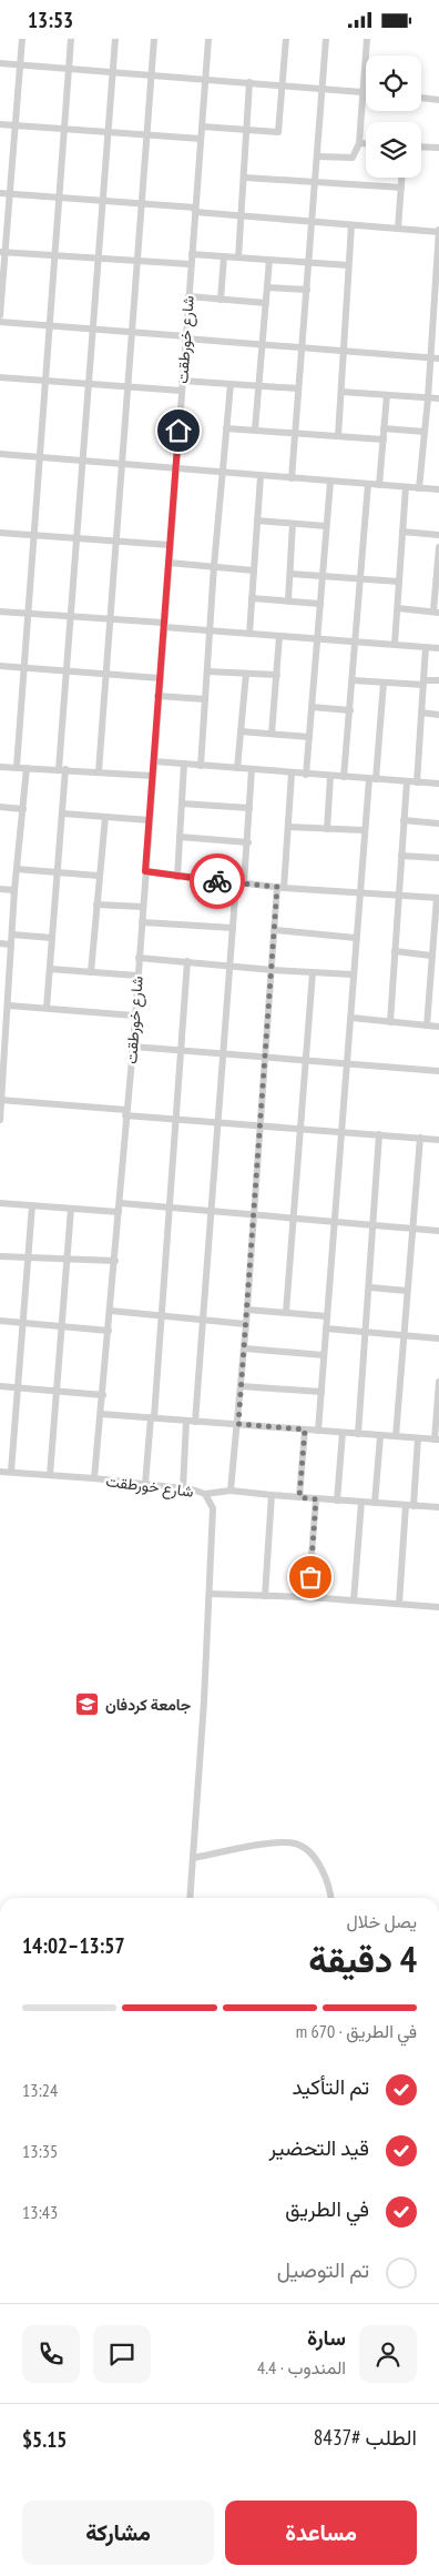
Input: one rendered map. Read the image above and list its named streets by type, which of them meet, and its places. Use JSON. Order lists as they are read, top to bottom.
{
  "streets": {
    "street": ["شارع خورطقت"]
  },
  "places": {
    "school or university": ["جامعة كردفان"]
  },
  "page": {
    "status": "13:53",
    "heading": ["4 دقيقة", "يصل خلال", "13:57–14:02"],
    "panel": [
      "سارة",
      "المندوب · 4.4",
      "الطلب #8437",
      "$5.15"
    ],
    "bar": "في الطريق · 670 m",
    "list": [
      ["تم التأكيد", "13:24"],
      ["قيد التحضير", "13:35"],
      ["في الطريق", "13:43"],
      "تم التوصيل"
    ],
    "buttons": ["مساعدة", "مشاركة"]
  }
}
